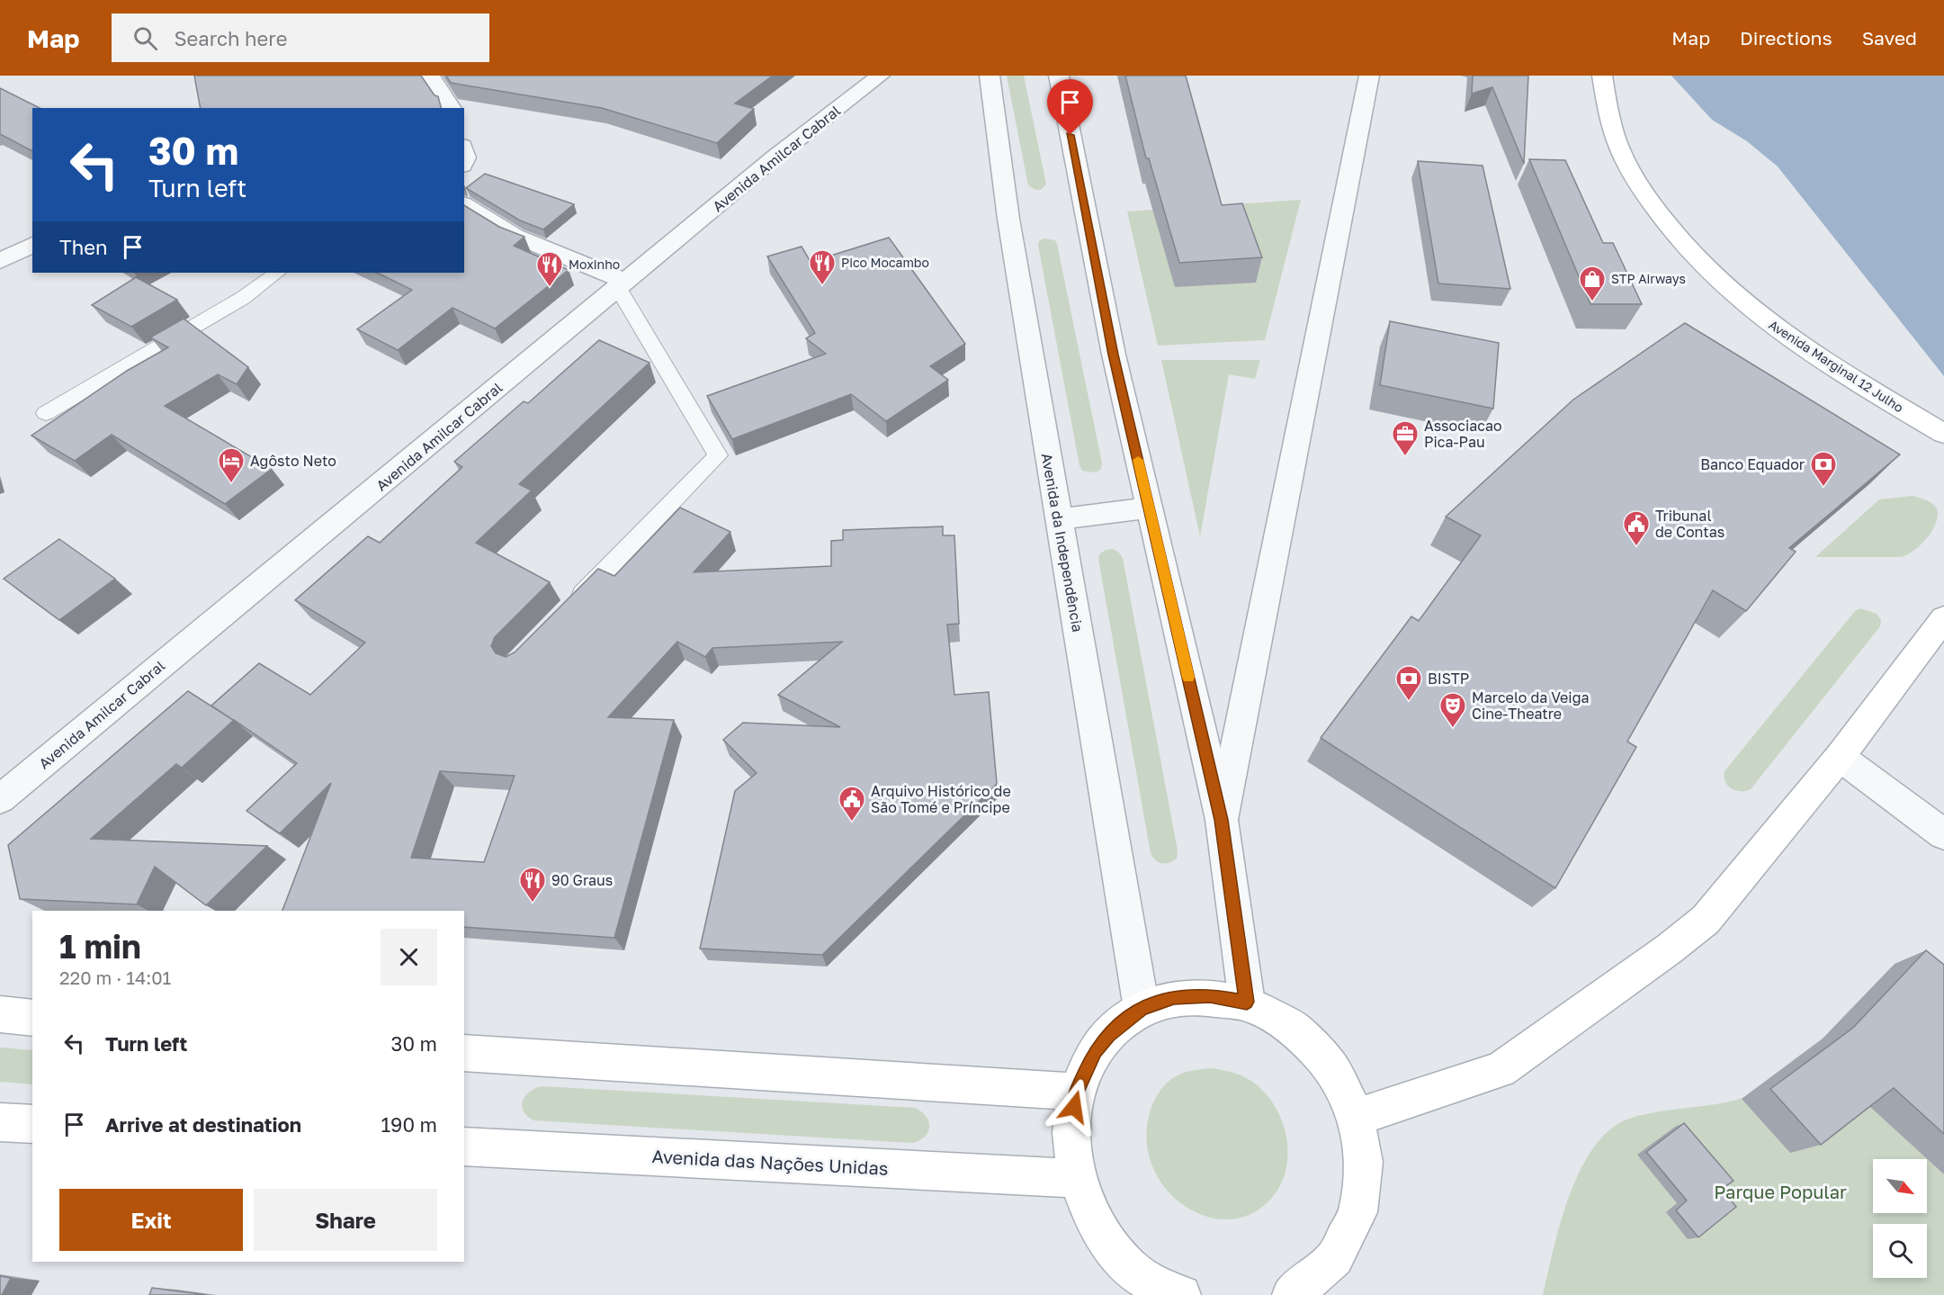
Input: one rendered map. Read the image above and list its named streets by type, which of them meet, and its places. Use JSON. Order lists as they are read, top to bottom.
{
  "streets": {
    "main road": ["Avenida Marginal 12 Julho", "Avenida das Nações Unidas"],
    "street": ["Avenida Amilcar Cabral", "Avenida da Independência"]
  },
  "parks": ["Parque Popular"],
  "places": {
    "restaurant": ["Pico Mocambo", "Moxinho", "90 Graus"],
    "shop": ["STP Airways"],
    "office": ["Associacao Pica-Pau"],
    "hotel": ["Agôsto Neto"],
    "bank": ["Banco Equador", "BISTP"],
    "public building": ["Tribunal de Contas", "Arquivo Histórico de São Tomé e Príncipe"],
    "theatre": ["Marcelo da Veiga Cine‐Theatre"]
  },
  "north": "bottom right",
  "page": {
    "header": "Map",
    "search": "Search here",
    "nav": ["Map", "Directions", "Saved"],
    "turn": ["30 m", "Turn left"],
    "then": "Then",
    "heading": ["1 min", "220 m · 14:01"],
    "list": [
      {
        "name": "Turn left",
        "value": "30 m"
      },
      {
        "name": "Arrive at destination",
        "value": "190 m"
      }
    ],
    "buttons": ["Exit", "Share"]
  }
}
